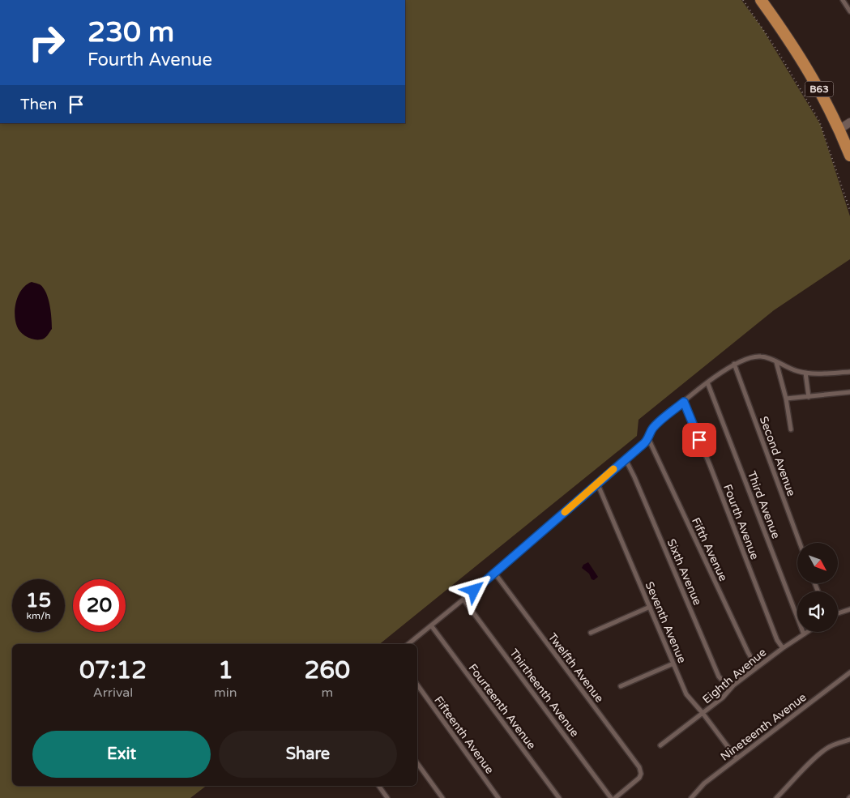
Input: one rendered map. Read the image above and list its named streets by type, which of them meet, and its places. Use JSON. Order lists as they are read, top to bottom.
{
  "streets": {
    "main road": ["B63"],
    "lane": [
      "Second Avenue",
      "Third Avenue",
      "Fourth Avenue",
      "Fifth Avenue",
      "Sixth Avenue",
      "Seventh Avenue",
      "Twelfth Avenue",
      "Eighth Avenue",
      "Thirtheenth Avenue",
      "Fourteenth Avenue",
      "Nineteenth Avenue",
      "Fifteenth Avenue"
    ]
  },
  "crossings": [
    ["Third Avenue", "Eighth Avenue"],
    ["Fourth Avenue", "Eighth Avenue"],
    ["Fifth Avenue", "Eighth Avenue"],
    ["Sixth Avenue", "Eighth Avenue"],
    ["Seventh Avenue", "Eighth Avenue"],
    ["Seventh Avenue", "Nineteenth Avenue"]
  ],
  "north": "bottom right",
  "page": {
    "turn": ["230 m", "Fourth Avenue"],
    "then": "Then",
    "speed": "15 km/h",
    "limit": "20",
    "eta": [
      "07:12",
      "Arrival",
      "1",
      "min",
      "260",
      "m"
    ],
    "buttons": ["Exit", "Share"]
  }
}
